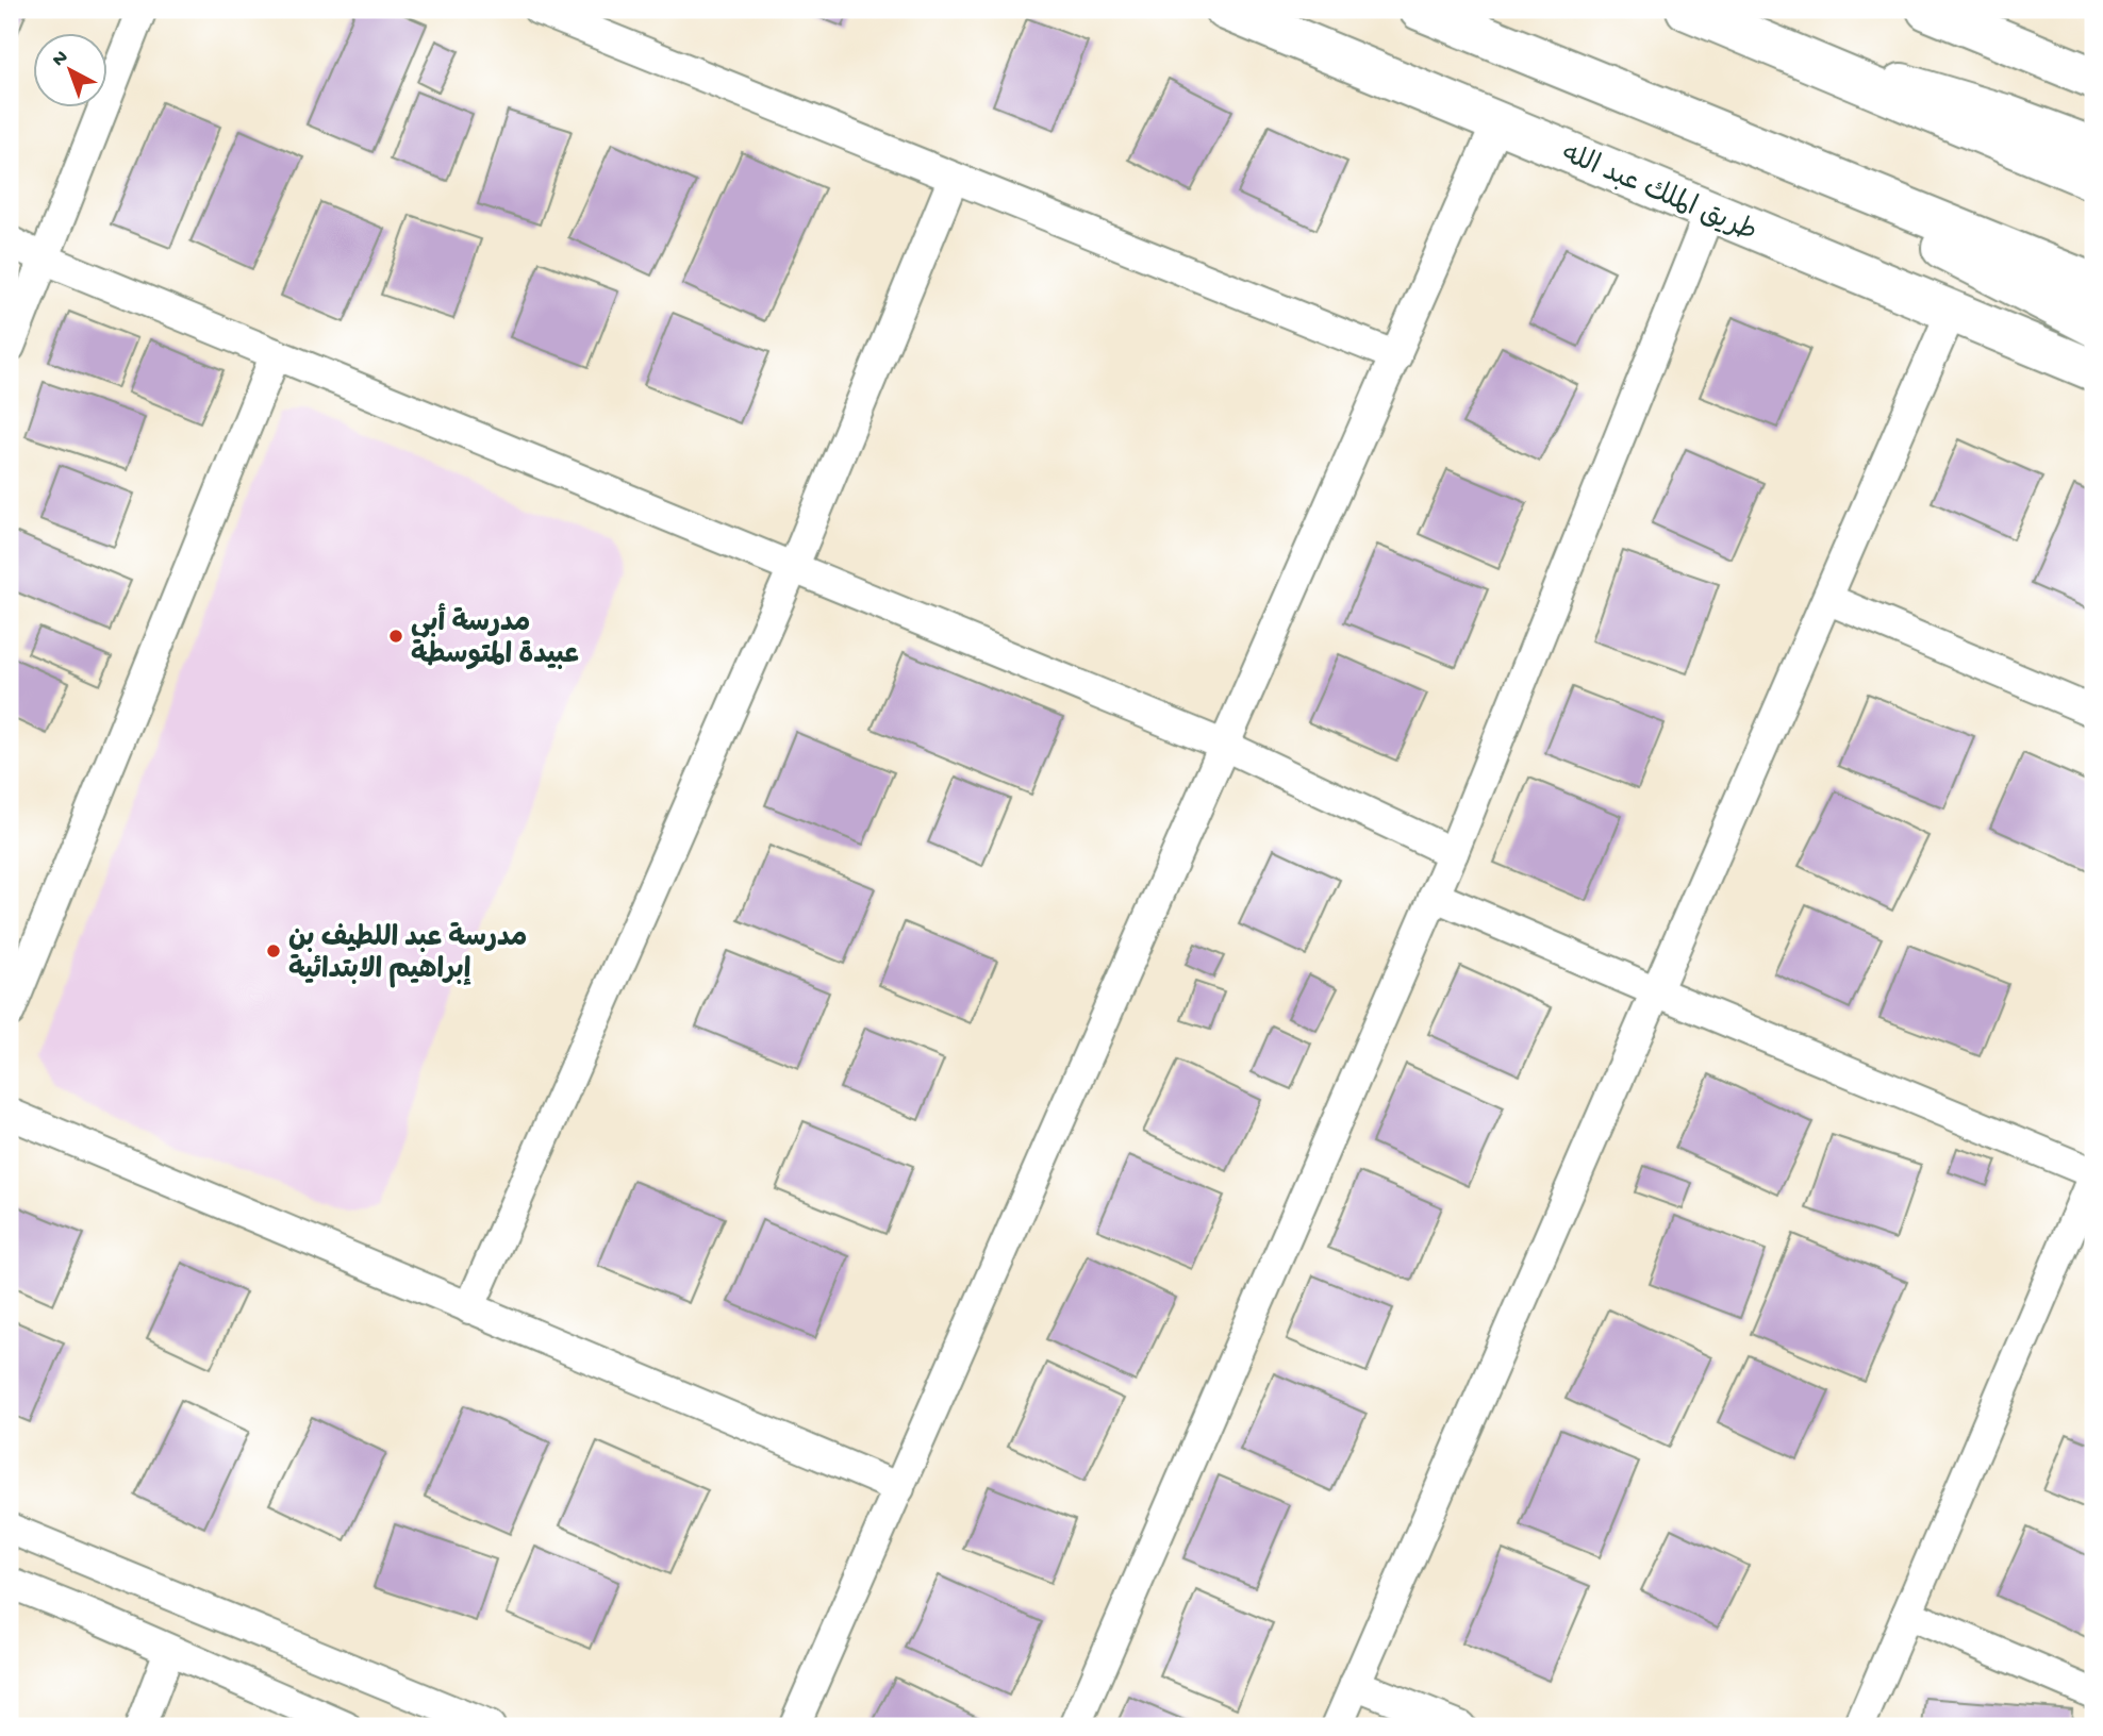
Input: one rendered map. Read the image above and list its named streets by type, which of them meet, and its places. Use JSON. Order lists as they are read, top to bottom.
{
  "streets": {
    "main road": ["طريق الملك عبد الله"]
  },
  "places": ["مدرسة أبي عبيدة المتوسطة", "مدرسة عبد اللطيف بن إبراهيم الابتدائية"],
  "north": "top left"
}
